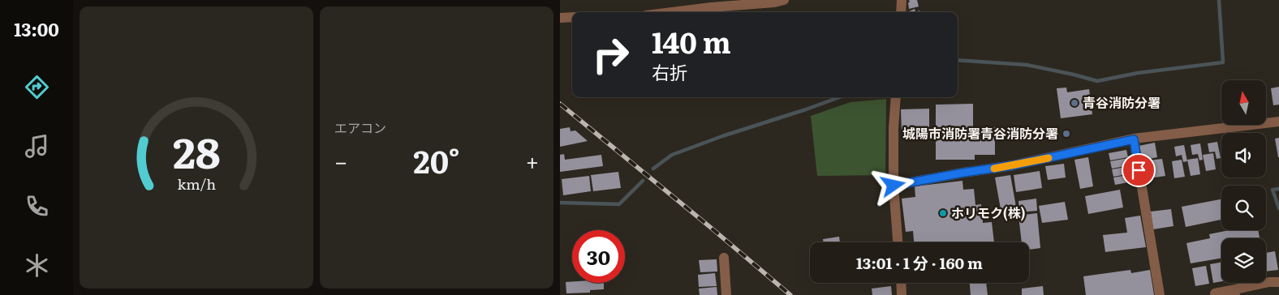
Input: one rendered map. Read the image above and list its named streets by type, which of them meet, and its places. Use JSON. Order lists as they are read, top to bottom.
{
  "places": ["青谷消防分署", "城陽市消防署青谷消防分署", "ホリモク(株)"],
  "north": "top",
  "page": {
    "tabs": "13:00",
    "tile": "エアコン",
    "turn": ["140 m", "右折"],
    "heat": ["−", "20°", "+"],
    "limit": "30",
    "trip": "13:01 · 1 分 · 160 m",
    "gauge": ["28", "km/h"]
  }
}
